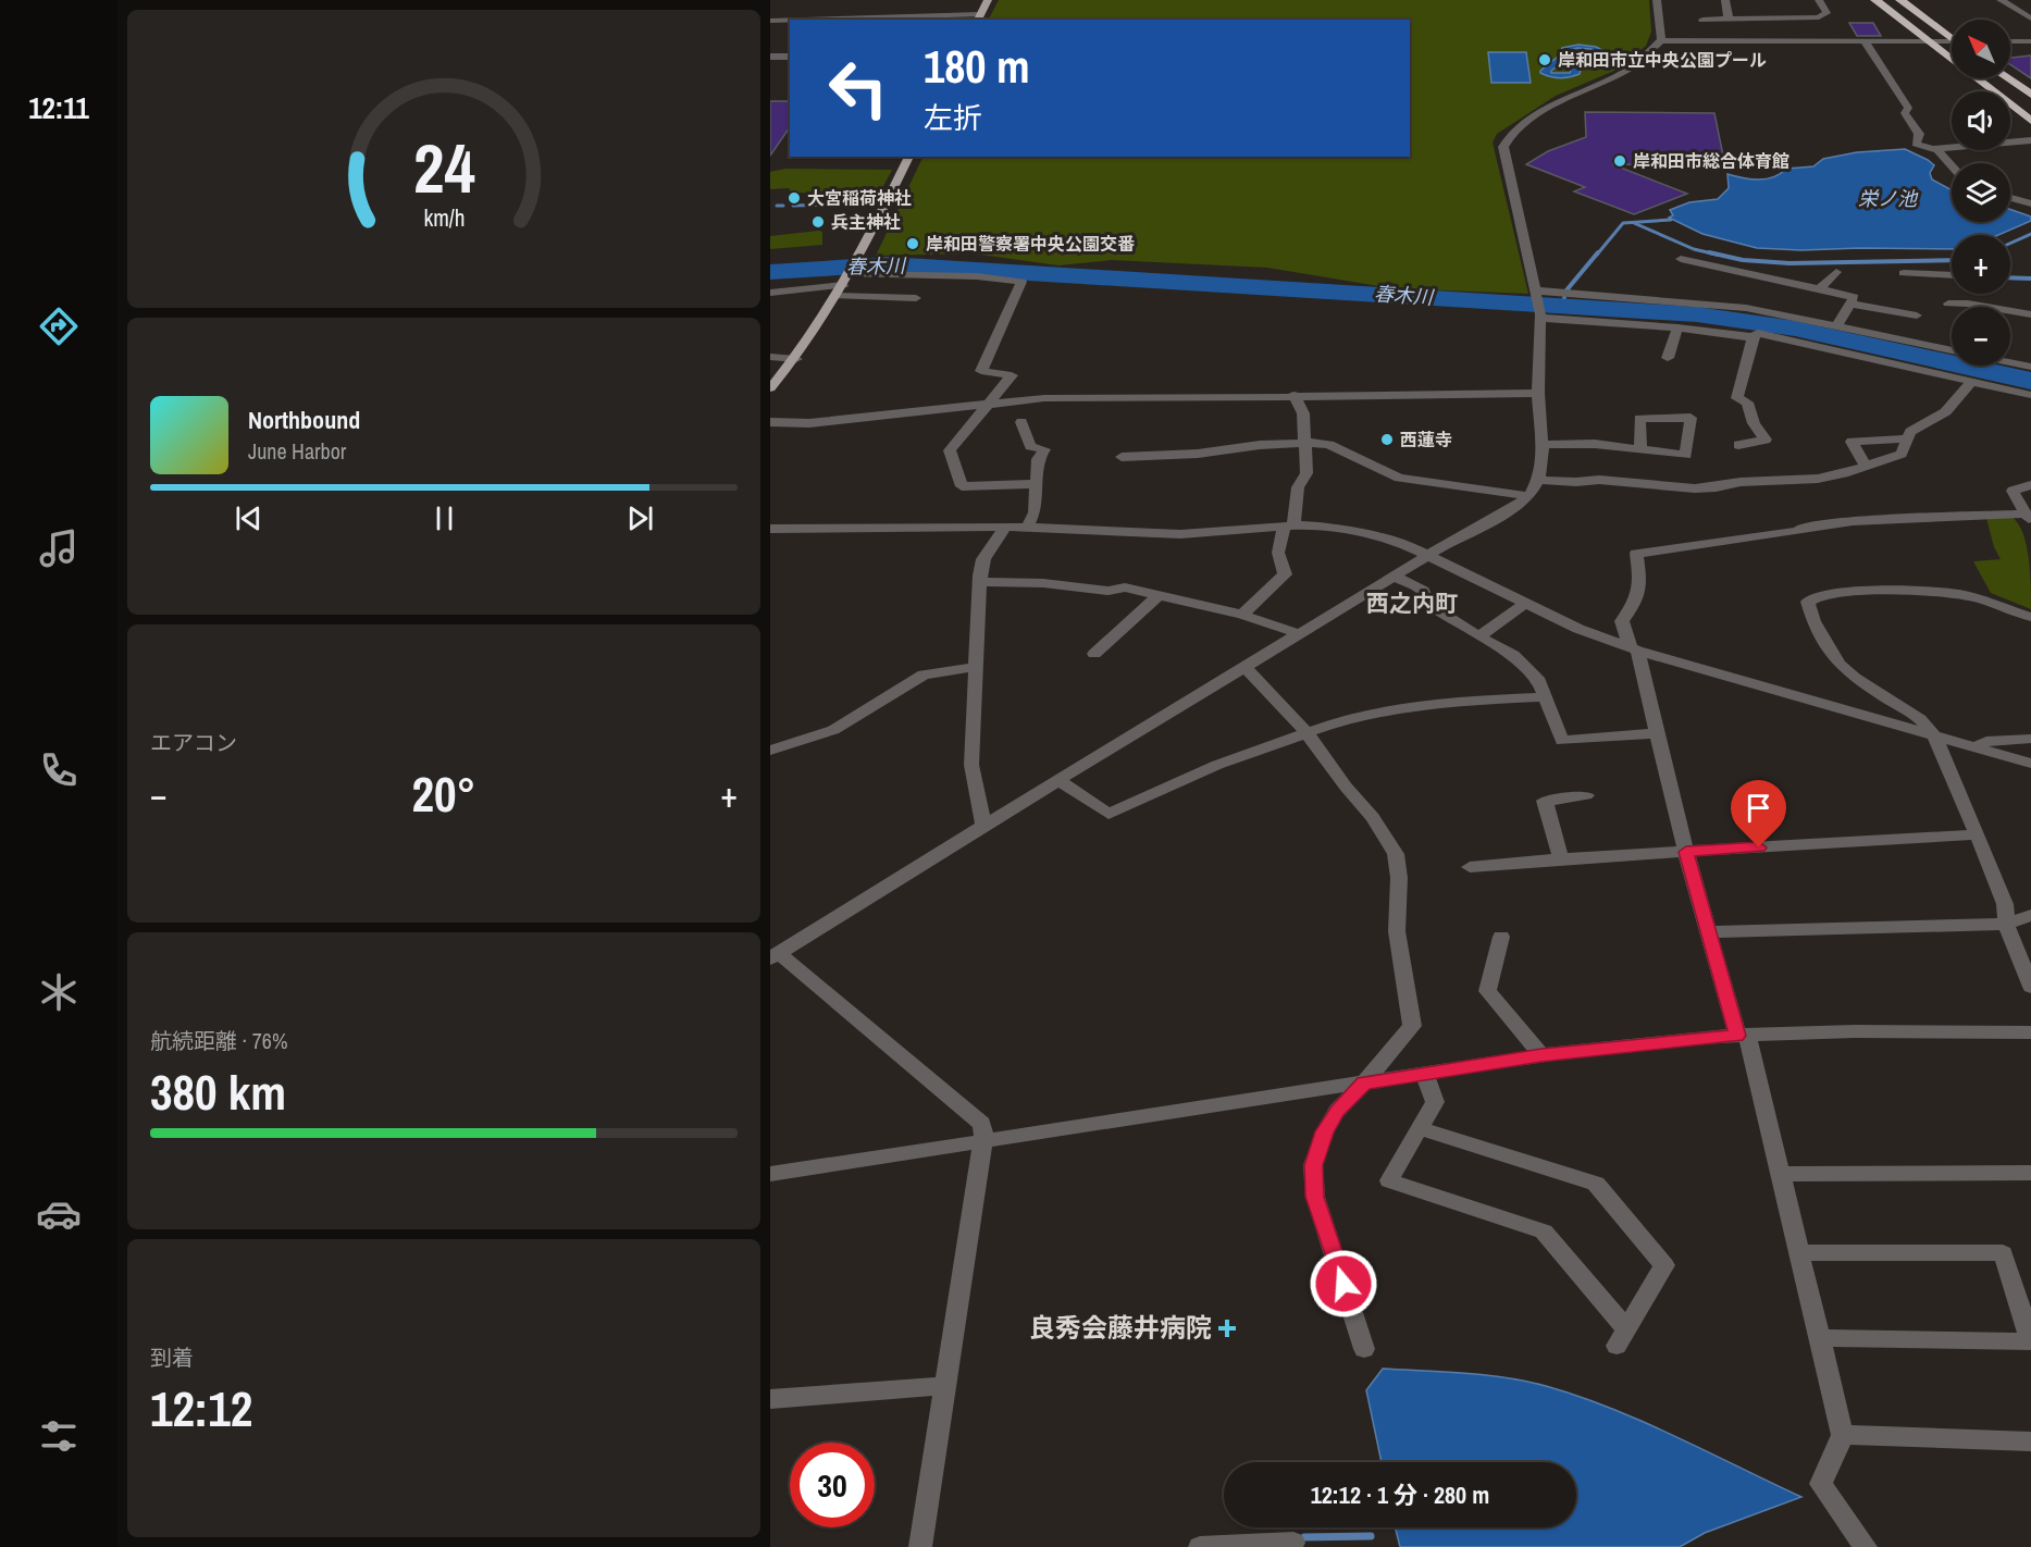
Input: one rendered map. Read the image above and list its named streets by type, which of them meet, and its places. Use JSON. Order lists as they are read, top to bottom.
{
  "districts": ["西之内町"],
  "water": ["栄ノ池", "春木川"],
  "places": {
    "other": [
      "岸和田市立中央公園プール",
      "岸和田市総合体育館",
      "大宮稲荷神社",
      "兵主神社",
      "岸和田警察署中央公園交番",
      "西蓮寺"
    ],
    "health": ["良秀会藤井病院"]
  },
  "north": "top left",
  "page": {
    "tabs": "12:11",
    "map_buttons": ["+", "−"],
    "turn": ["180 m", "左折"],
    "song": ["Northbound", "June Harbor"],
    "tile": [
      "エアコン",
      ["航続距離 · 76%", "380 km"],
      ["到着", "12:12"]
    ],
    "heat": ["−", "20°", "+"],
    "limit": "30",
    "trip": "12:12 · 1 分 · 280 m",
    "gauge": ["24", "km/h"]
  }
}
